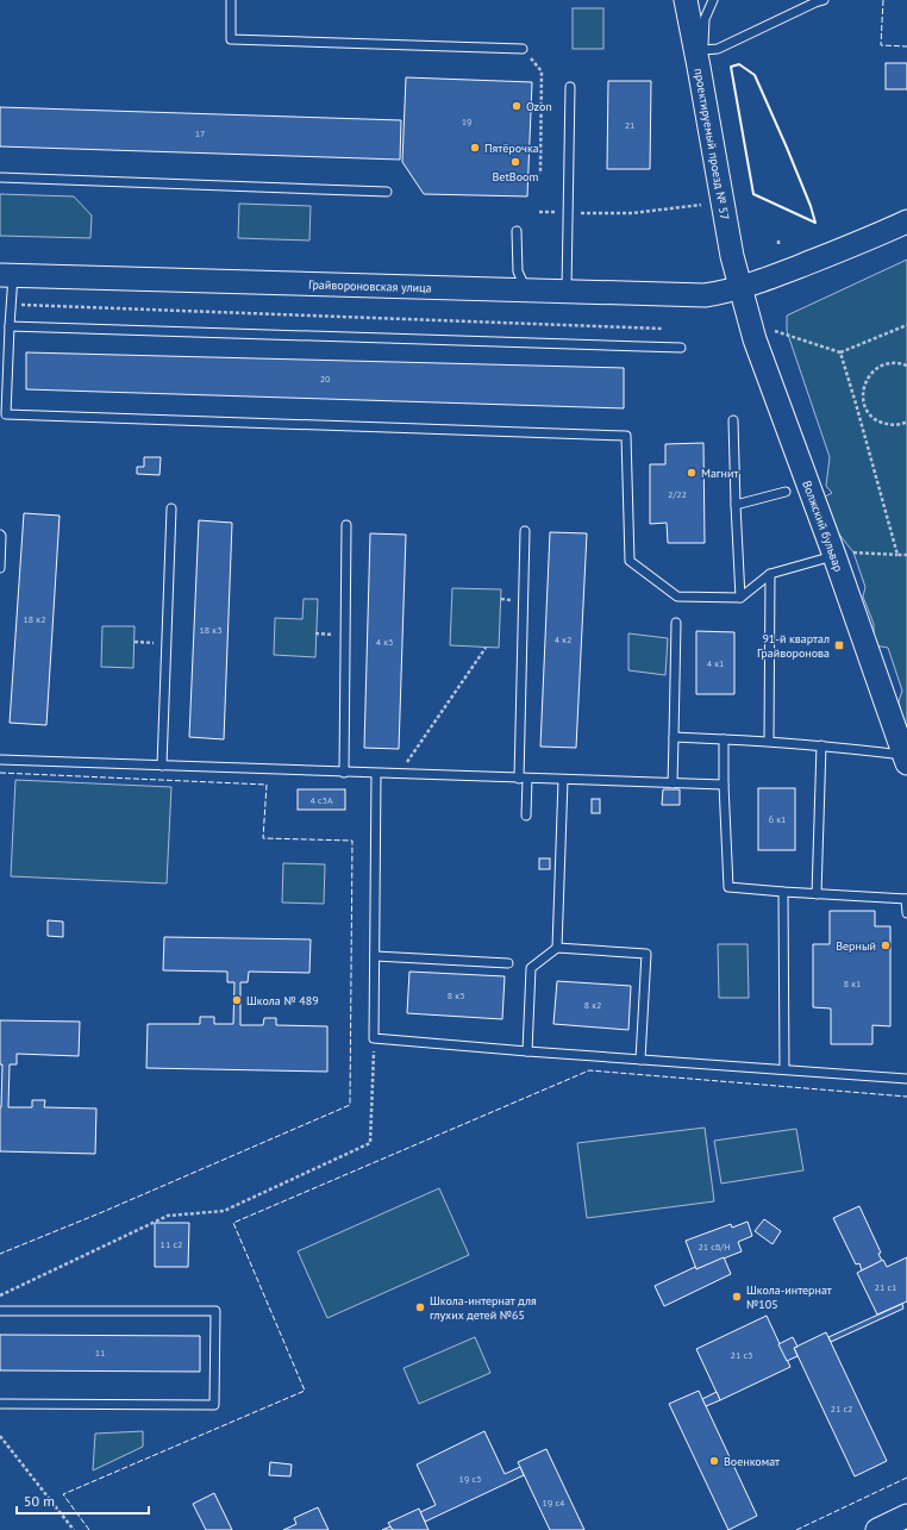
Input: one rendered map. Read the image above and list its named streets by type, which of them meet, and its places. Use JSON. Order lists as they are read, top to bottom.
{
  "streets": {
    "main road": ["проектируемый проезд № 57", "Грайвороновская улица", "Волжский бульвар"]
  },
  "crossings": [
    ["проектируемый проезд № 57", "Грайвороновская улица"],
    ["проектируемый проезд № 57", "Волжский бульвар"],
    ["Грайвороновская улица", "Волжский бульвар"]
  ],
  "places": {
    "other": [
      "Ozon",
      "Пятёрочка",
      "BetBoom",
      "Магнит",
      "Верный",
      "Школа № 489",
      "Школа-интернат №105",
      "Школа-интернат для глухих детей №65",
      "Военкомат"
    ],
    "transit": ["91-й квартал Грайворонова"]
  },
  "house_numbers": [
    "19",
    "21",
    "17",
    "20",
    "2/22",
    "18 к2",
    "18 к3",
    "4 к2",
    "4 к3",
    "4 к1",
    "4 с3А",
    "6 к1",
    "8 к1",
    "8 к3",
    "8 к2",
    "11 с2",
    "21 cБ/Н",
    "21 с1",
    "11",
    "21 с3",
    "21 с2",
    "19 с3",
    "19 с4"
  ],
  "scale_bar": "50 m"
}
